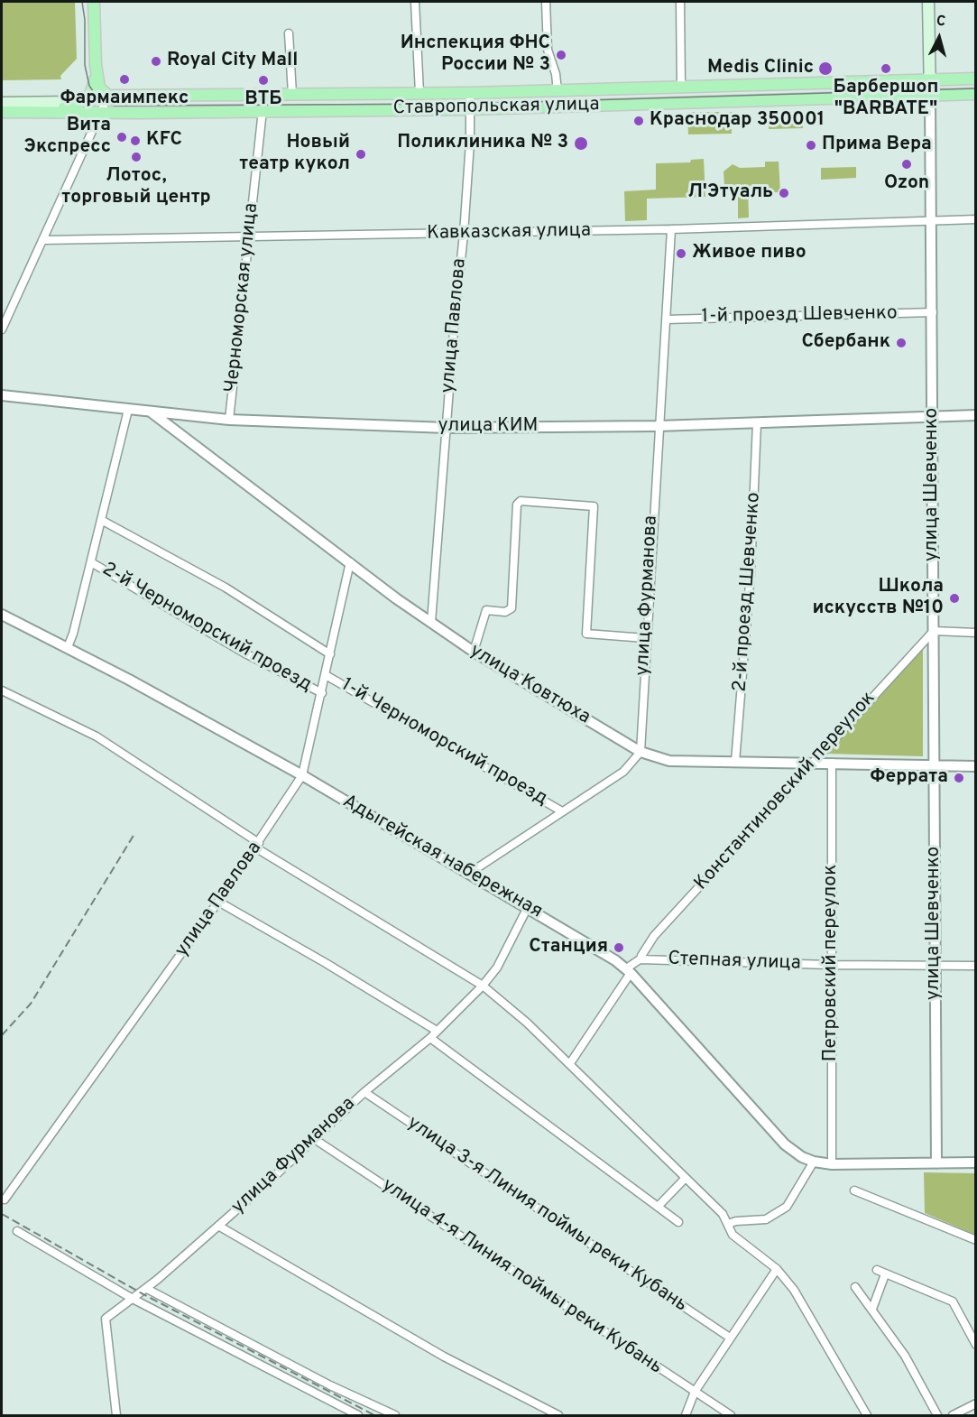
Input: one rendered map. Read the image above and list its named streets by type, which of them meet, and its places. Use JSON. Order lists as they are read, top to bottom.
{
  "streets": {
    "main road": ["Ставропольская улица", "улица Шевченко"],
    "street": [
      "Кавказская улица",
      "Черноморская улица",
      "1-й проезд Шевченко",
      "улица Павлова",
      "улица КИМ",
      "2-й проезд Шевченко",
      "улица Фурманова",
      "2-й Черноморский проезд",
      "улица Ковтюха",
      "1-й Черноморский проезд",
      "Константиновский переулок",
      "Адыгейская набережная",
      "Степная улица",
      "Петровский переулок",
      "улица 3-я Линия поймы реки Кубань",
      "улица 4-я Линия поймы реки Кубань"
    ]
  },
  "crossings": [
    ["Ставропольская улица", "Черноморская улица"],
    ["Ставропольская улица", "улица Павлова"],
    ["Ставропольская улица", "улица Шевченко"],
    ["Кавказская улица", "Черноморская улица"],
    ["Кавказская улица", "улица Павлова"],
    ["Кавказская улица", "улица Шевченко"],
    ["Кавказская улица", "улица Фурманова"],
    ["Черноморская улица", "улица КИМ"],
    ["1-й проезд Шевченко", "улица Шевченко"],
    ["1-й проезд Шевченко", "улица Фурманова"],
    ["улица Павлова", "улица КИМ"],
    ["улица Павлова", "2-й Черноморский проезд"],
    ["улица Павлова", "улица Ковтюха"],
    ["улица Павлова", "1-й Черноморский проезд"],
    ["улица Павлова", "Адыгейская набережная"],
    ["улица КИМ", "улица Шевченко"],
    ["улица КИМ", "2-й проезд Шевченко"],
    ["улица КИМ", "улица Фурманова"],
    ["улица КИМ", "улица Ковтюха"],
    ["улица Шевченко", "улица Ковтюха"],
    ["улица Шевченко", "Константиновский переулок"],
    ["улица Шевченко", "Адыгейская набережная"],
    ["улица Шевченко", "Степная улица"],
    ["2-й проезд Шевченко", "улица Ковтюха"],
    ["улица Фурманова", "улица Ковтюха"],
    ["улица Фурманова", "Адыгейская набережная"],
    ["улица Фурманова", "улица 3-я Линия поймы реки Кубань"],
    ["улица Фурманова", "улица 4-я Линия поймы реки Кубань"],
    ["улица Ковтюха", "Константиновский переулок"],
    ["улица Ковтюха", "Петровский переулок"],
    ["Адыгейская набережная", "Степная улица"],
    ["Адыгейская набережная", "Петровский переулок"],
    ["Степная улица", "Петровский переулок"]
  ],
  "places": [
    "Инспекция ФНС России № 3",
    "Royal City Mall",
    "Medis Clinic",
    "Барбершоп \"BARBATE\"",
    "Фармаимпекс",
    "ВТБ",
    "Краснодар 350001",
    "Вита Экспресс",
    "KFC",
    "Поликлиника № 3",
    "Прима Вера",
    "Новый театр кукол",
    "Лотос, торговый центр",
    "Ozon",
    "Л'Этуаль",
    "Живое пиво",
    "Сбербанк",
    "Школа искусств №10",
    "Феррата",
    "Станция"
  ],
  "north": "top"
}
